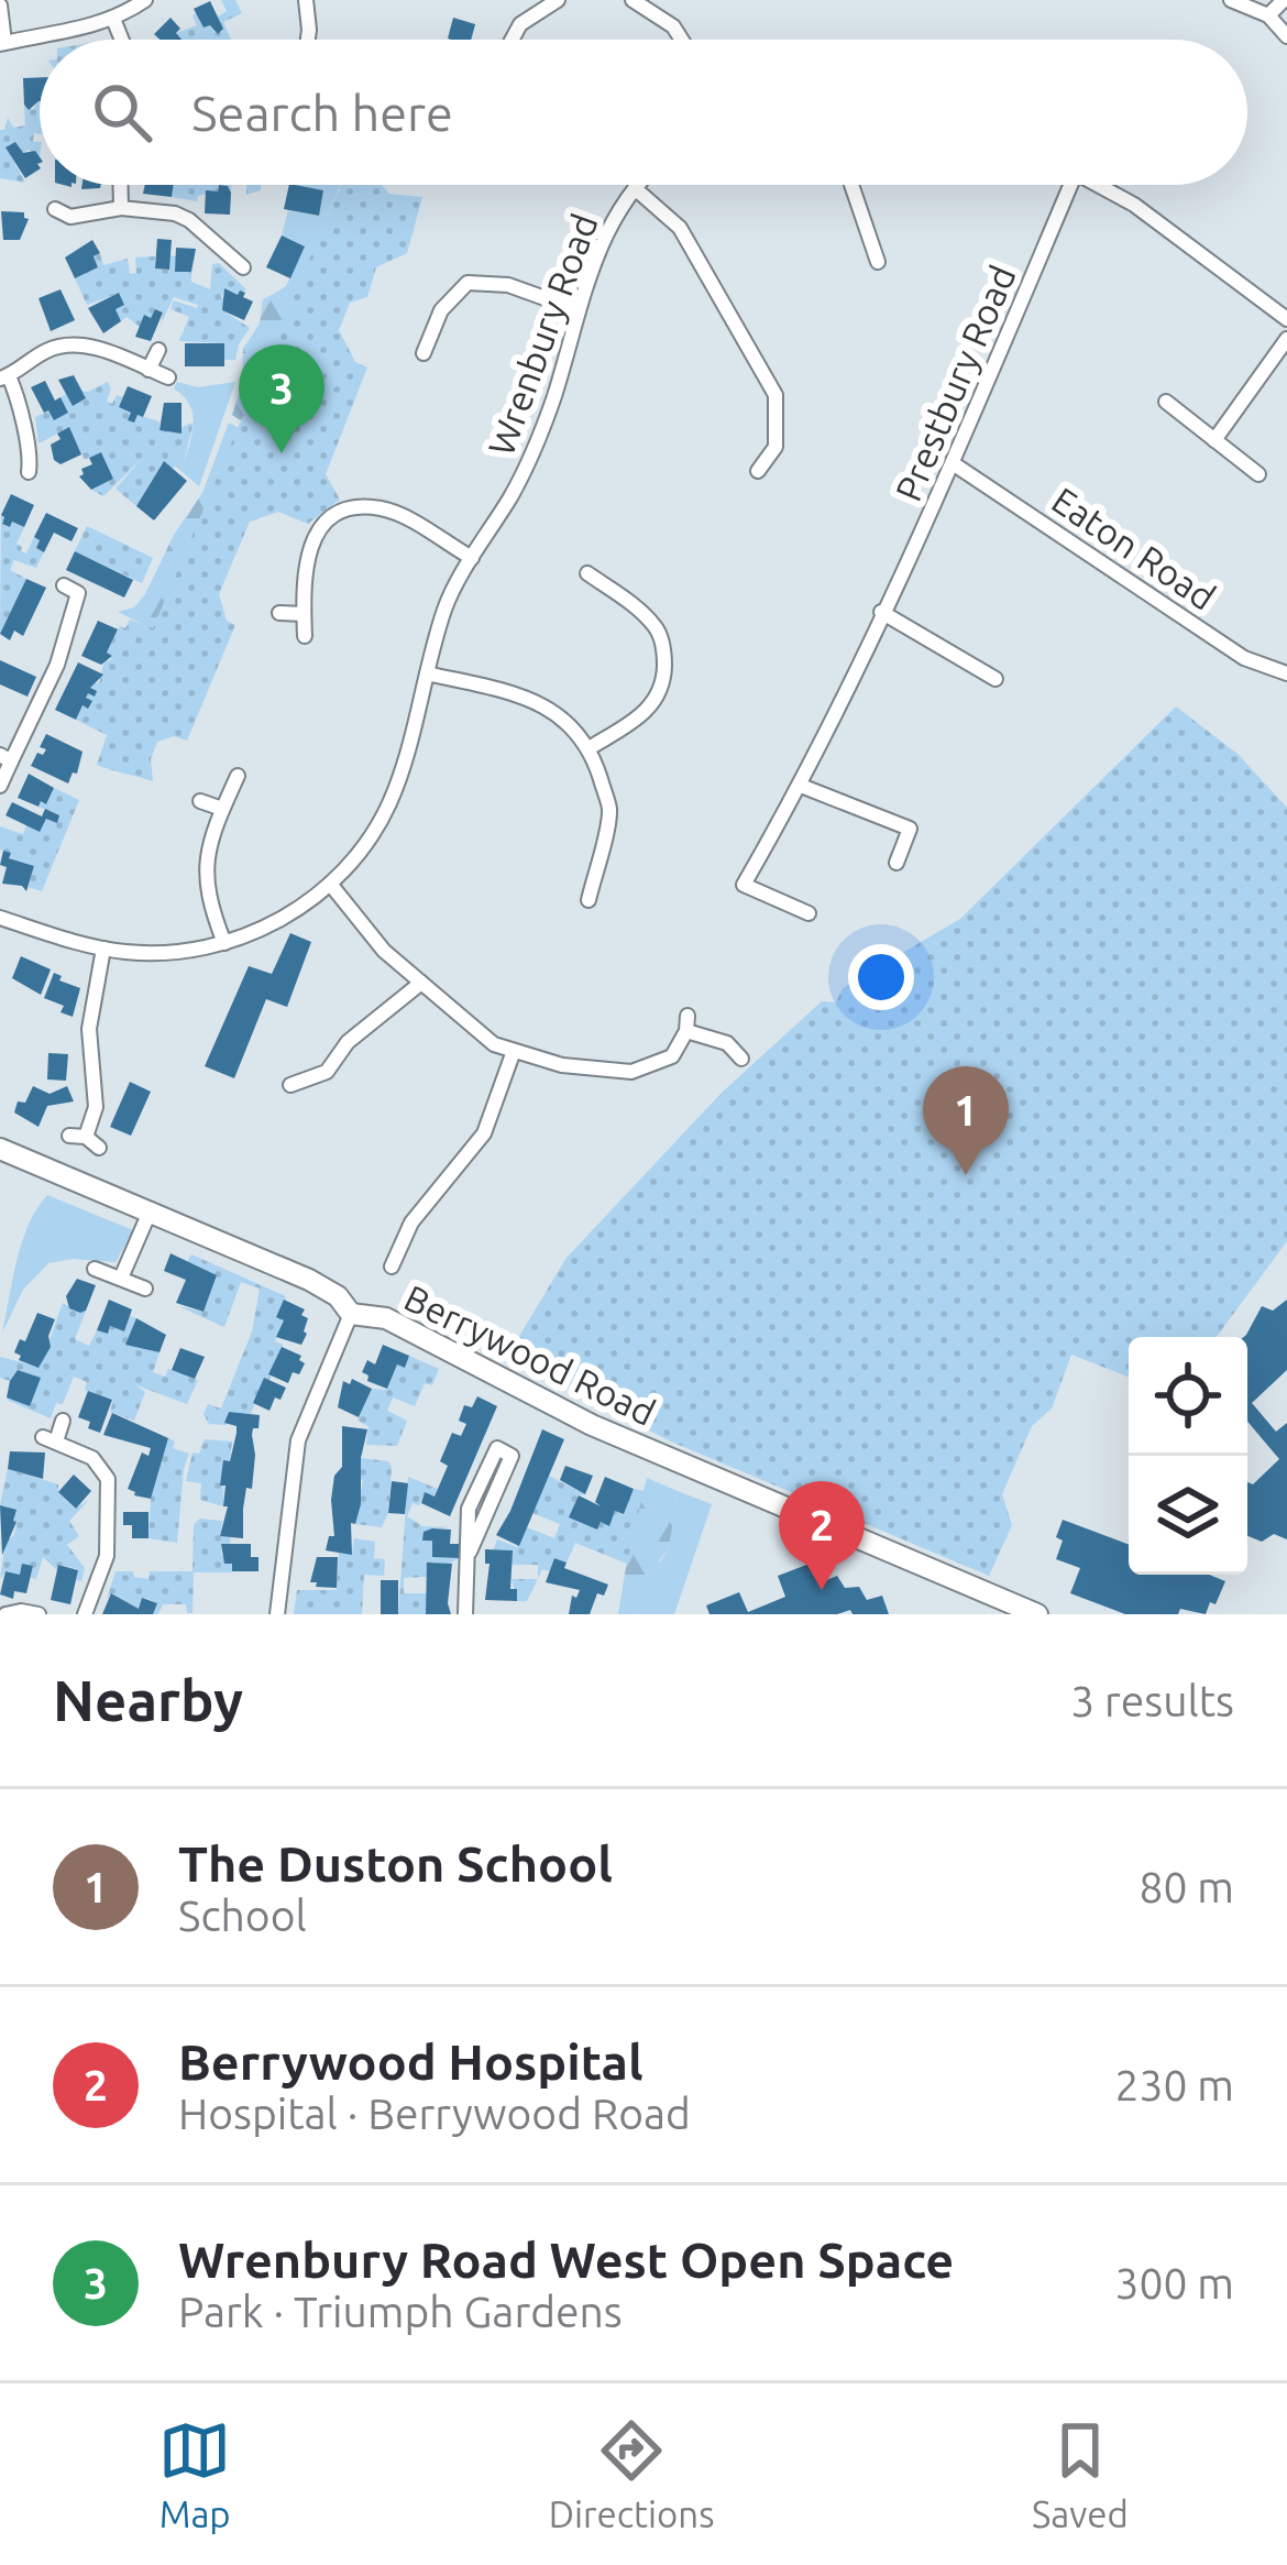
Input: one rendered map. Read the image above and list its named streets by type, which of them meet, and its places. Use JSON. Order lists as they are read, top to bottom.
{
  "streets": {
    "street": [
      "Wrenbury Road",
      "Prestbury Road",
      "Eaton Road",
      "Berrywood Road"
    ]
  },
  "crossings": [
    ["Prestbury Road", "Eaton Road"]
  ],
  "page": {
    "search": "Search here",
    "pins": ["3", "1", "2"],
    "heading": ["Nearby", "3 results"],
    "list": [
      {
        "mark": "1",
        "name": "The Duston School",
        "note": "School",
        "value": "80 m"
      },
      {
        "mark": "2",
        "name": "Berrywood Hospital",
        "note": "Hospital · Berrywood Road",
        "value": "230 m"
      },
      {
        "mark": "3",
        "name": "Wrenbury Road West Open Space",
        "note": "Park · Triumph Gardens",
        "value": "300 m"
      }
    ],
    "nav": ["Map", "Directions", "Saved"]
  }
}
